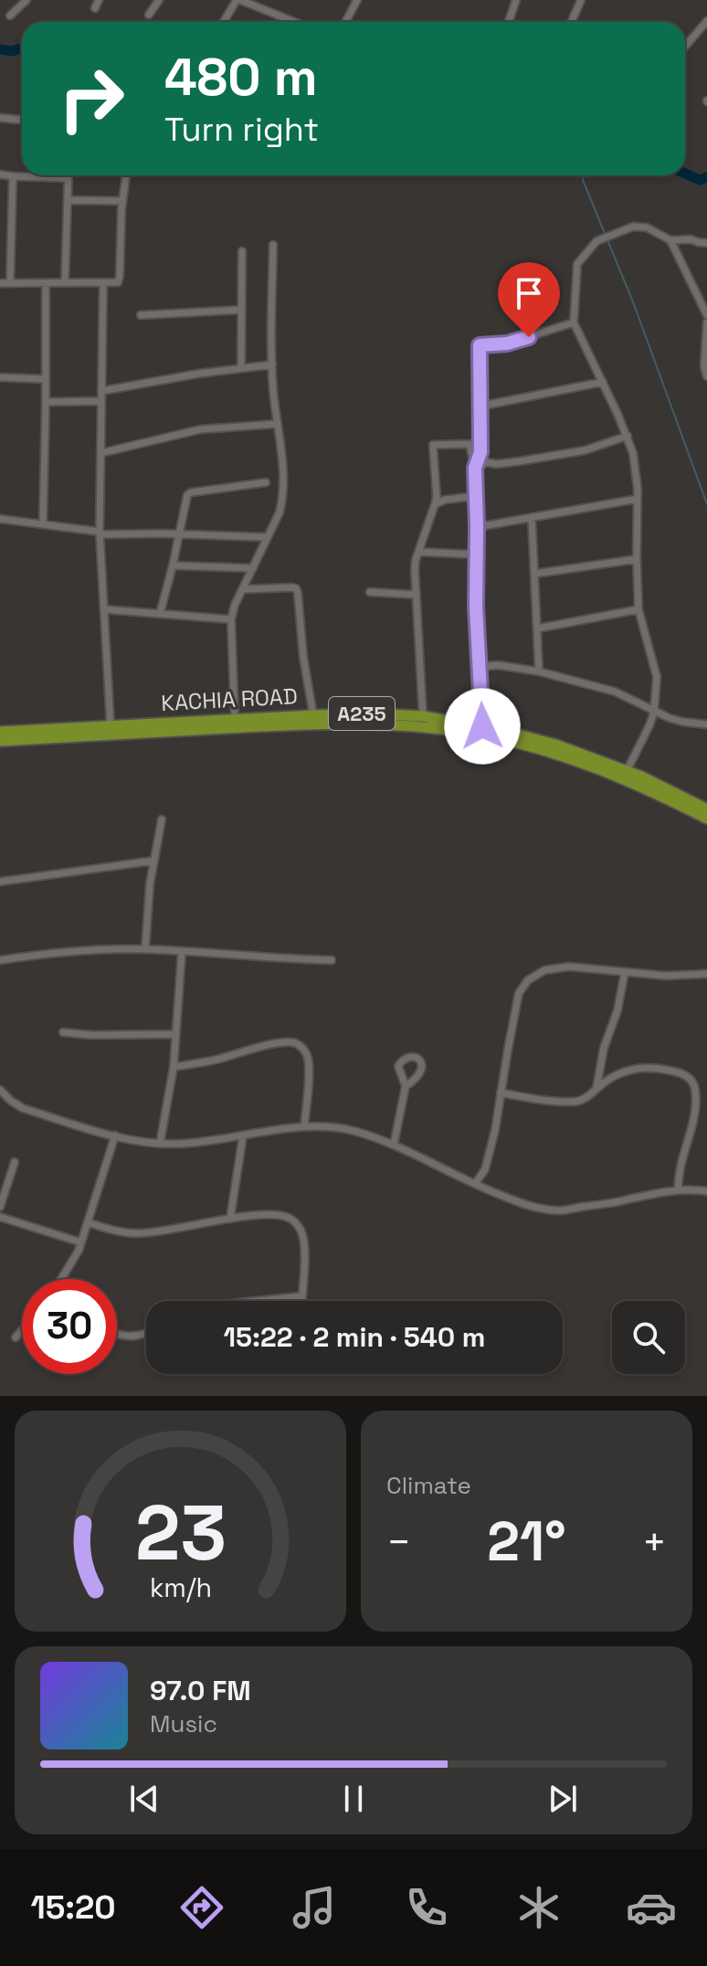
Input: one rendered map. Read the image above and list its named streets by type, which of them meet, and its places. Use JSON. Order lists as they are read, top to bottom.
{
  "streets": {
    "highway": ["KACHIA ROAD", "A235"]
  },
  "page": {
    "turn": ["480 m", "Turn right"],
    "limit": "30",
    "trip": "15:22 · 2 min · 540 m",
    "tile": "Climate",
    "heat": ["−", "21°", "+"],
    "song": ["97.0 FM", "Music"],
    "tabs": "15:20",
    "gauge": ["23", "km/h"]
  }
}
